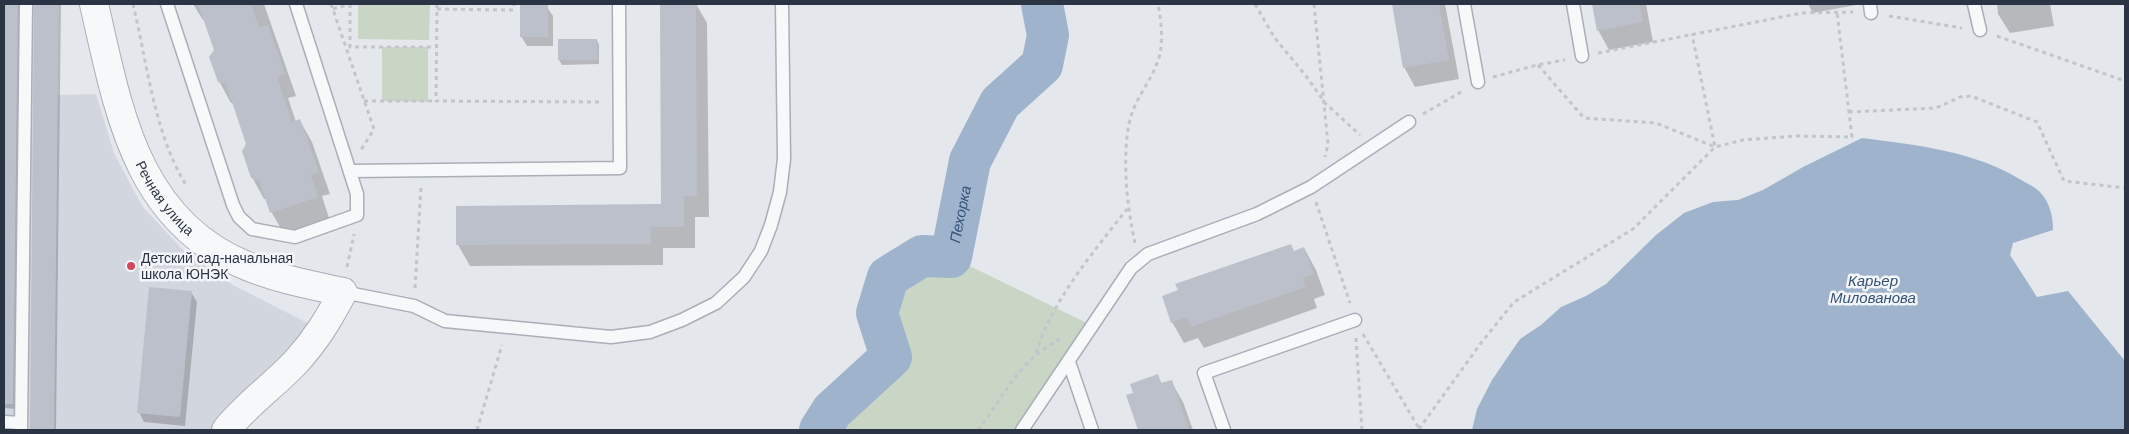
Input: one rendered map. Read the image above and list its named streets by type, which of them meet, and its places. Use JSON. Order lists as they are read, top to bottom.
{
  "streets": {
    "street": ["Речная улица"]
  },
  "water": ["Пехорка", "Карьер Милованова"],
  "places": ["Детский сад-начальная школа ЮНЭК"]
}
